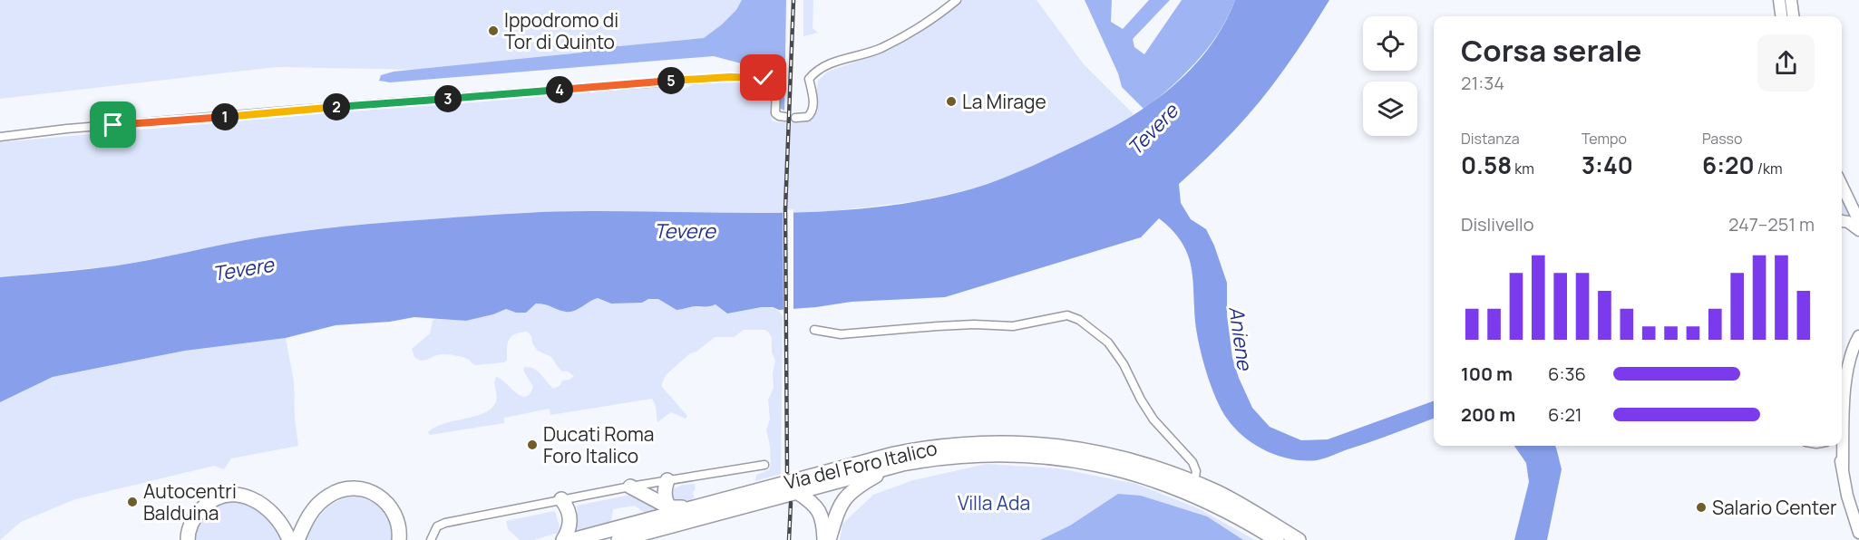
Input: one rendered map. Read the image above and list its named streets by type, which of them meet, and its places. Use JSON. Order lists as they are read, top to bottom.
{
  "streets": {
    "highway": ["Via del Foro Italico"]
  },
  "water": ["Tevere", "Aniene"],
  "parks": ["Villa Ada"],
  "places": [
    "Ippodromo di Tor di Quinto",
    "La Mirage",
    "Ducati Roma Foro Italico",
    "Autocentri Balduina",
    "Salario Center"
  ],
  "page": {
    "heading": ["Corsa serale", "21:34"],
    "pins": [
      "5",
      "4",
      "3",
      "2",
      "1"
    ],
    "stats": [
      ["Distanza", "0.58 km"],
      ["Tempo", "3:40"],
      ["Passo", "6:20 /km"]
    ],
    "chart": ["Dislivello", "247–251 m"],
    "list": [
      {
        "name": "100 m",
        "note": "6:36"
      },
      {
        "name": "200 m",
        "note": "6:21"
      }
    ]
  }
}
